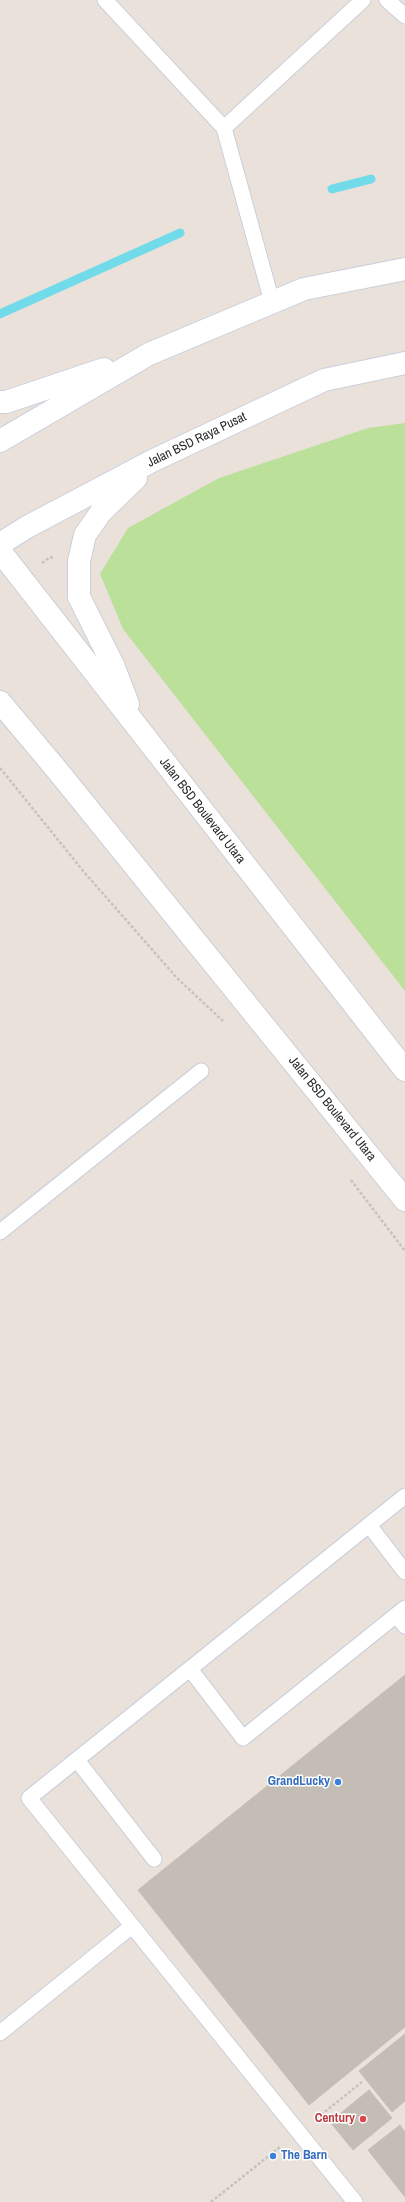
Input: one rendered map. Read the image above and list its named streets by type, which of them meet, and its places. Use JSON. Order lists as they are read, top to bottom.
{
  "streets": {
    "main road": ["Jalan BSD Raya Pusat", "Jalan BSD Boulevard Utara"]
  },
  "places": ["GrandLucky", "Century", "The Barn"]
}
